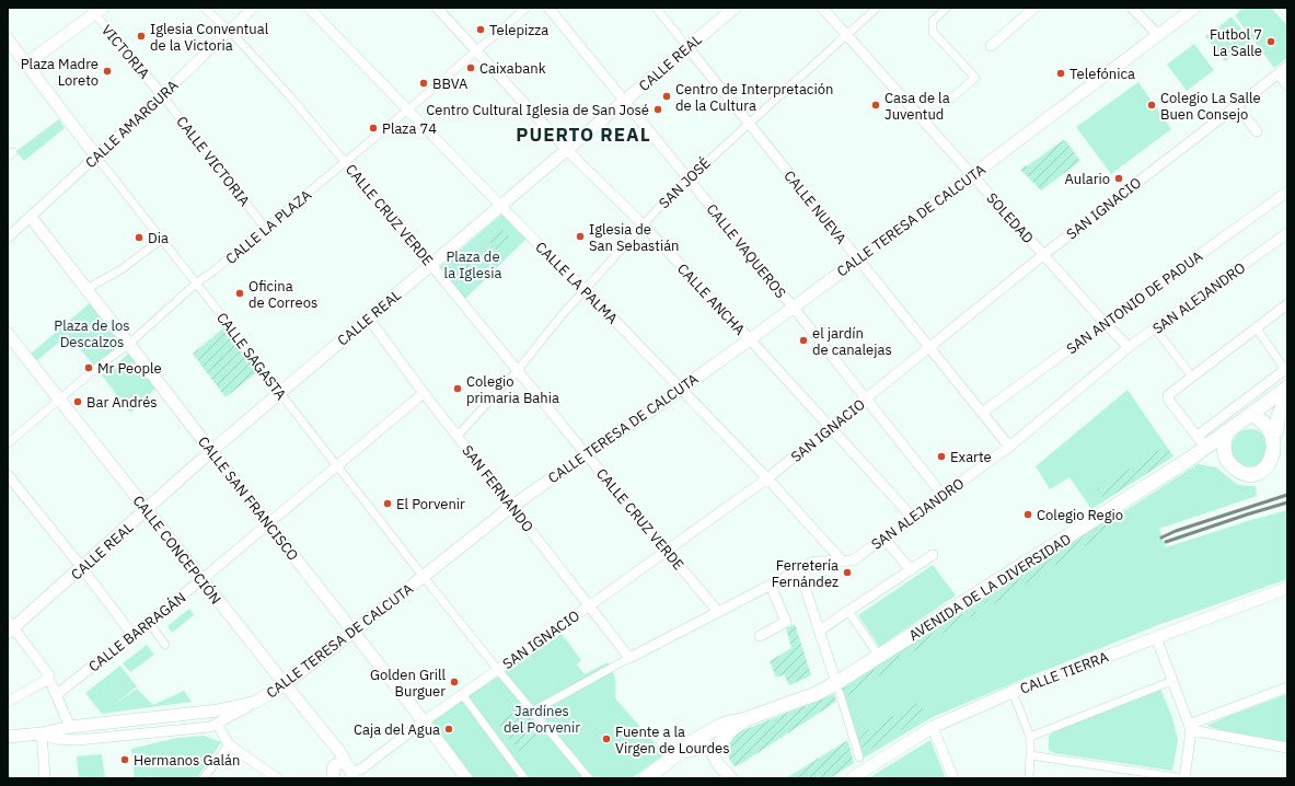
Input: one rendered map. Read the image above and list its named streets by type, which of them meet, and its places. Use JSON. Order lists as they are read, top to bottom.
{
  "streets": {
    "main road": ["AVENIDA DE LA DIVERSIDAD"],
    "street": [
      "VICTORIA",
      "CALLE REAL",
      "CALLE AMARGURA",
      "CALLE VICTORIA",
      "SAN JOSÉ",
      "CALLE NUEVA",
      "SAN IGNACIO",
      "CALLE CRUZ VERDE",
      "SOLEDAD",
      "CALLE TERESA DE CALCUTA",
      "CALLE LA PLAZA",
      "CALLE VAQUEROS",
      "CALLE LA PALMA",
      "SAN ALEJANDRO",
      "CALLE ANCHA",
      "SAN ANTONIO DE PADUA",
      "CALLE SAGASTA",
      "SAN FERNANDO",
      "CALLE SAN FRANCISCO",
      "CALLE CONCEPCIÓN",
      "CALLE BARRAGÁN",
      "CALLE TIERRA"
    ]
  },
  "crossings": [
    ["VICTORIA", "CALLE AMARGURA"],
    ["VICTORIA", "CALLE VICTORIA"],
    ["CALLE REAL", "CALLE NUEVA"],
    ["CALLE REAL", "CALLE CRUZ VERDE"],
    ["CALLE REAL", "CALLE VAQUEROS"],
    ["CALLE REAL", "CALLE LA PALMA"],
    ["CALLE REAL", "CALLE ANCHA"],
    ["CALLE REAL", "CALLE SAGASTA"],
    ["CALLE REAL", "SAN FERNANDO"],
    ["CALLE REAL", "CALLE SAN FRANCISCO"],
    ["CALLE REAL", "CALLE CONCEPCIÓN"],
    ["CALLE AMARGURA", "CALLE VICTORIA"],
    ["CALLE AMARGURA", "CALLE CRUZ VERDE"],
    ["CALLE AMARGURA", "CALLE SAGASTA"],
    ["CALLE AMARGURA", "CALLE SAN FRANCISCO"],
    ["CALLE VICTORIA", "CALLE LA PLAZA"],
    ["SAN JOSÉ", "CALLE NUEVA"],
    ["SAN JOSÉ", "CALLE CRUZ VERDE"],
    ["SAN JOSÉ", "SOLEDAD"],
    ["SAN JOSÉ", "CALLE VAQUEROS"],
    ["SAN JOSÉ", "CALLE LA PALMA"],
    ["SAN JOSÉ", "CALLE ANCHA"],
    ["SAN JOSÉ", "SAN FERNANDO"],
    ["CALLE NUEVA", "SAN IGNACIO"],
    ["CALLE NUEVA", "CALLE TERESA DE CALCUTA"],
    ["CALLE NUEVA", "SAN ALEJANDRO"],
    ["CALLE NUEVA", "SAN ANTONIO DE PADUA"],
    ["SAN IGNACIO", "CALLE CRUZ VERDE"],
    ["SAN IGNACIO", "SOLEDAD"],
    ["SAN IGNACIO", "CALLE VAQUEROS"],
    ["SAN IGNACIO", "CALLE LA PALMA"],
    ["SAN IGNACIO", "CALLE ANCHA"],
    ["SAN IGNACIO", "CALLE SAGASTA"],
    ["SAN IGNACIO", "SAN FERNANDO"],
    ["SAN IGNACIO", "CALLE SAN FRANCISCO"],
    ["SAN IGNACIO", "CALLE CONCEPCIÓN"],
    ["CALLE CRUZ VERDE", "CALLE TERESA DE CALCUTA"],
    ["CALLE CRUZ VERDE", "CALLE LA PLAZA"],
    ["CALLE CRUZ VERDE", "SAN ALEJANDRO"],
    ["SOLEDAD", "CALLE TERESA DE CALCUTA"],
    ["SOLEDAD", "SAN ALEJANDRO"],
    ["SOLEDAD", "SAN ANTONIO DE PADUA"],
    ["CALLE TERESA DE CALCUTA", "CALLE VAQUEROS"],
    ["CALLE TERESA DE CALCUTA", "CALLE LA PALMA"],
    ["CALLE TERESA DE CALCUTA", "CALLE ANCHA"],
    ["CALLE TERESA DE CALCUTA", "CALLE SAGASTA"],
    ["CALLE TERESA DE CALCUTA", "SAN FERNANDO"],
    ["CALLE TERESA DE CALCUTA", "CALLE SAN FRANCISCO"],
    ["CALLE TERESA DE CALCUTA", "CALLE CONCEPCIÓN"],
    ["CALLE LA PLAZA", "CALLE LA PALMA"],
    ["CALLE LA PLAZA", "CALLE ANCHA"],
    ["CALLE LA PLAZA", "CALLE SAGASTA"],
    ["CALLE LA PLAZA", "CALLE SAN FRANCISCO"],
    ["CALLE LA PLAZA", "CALLE CONCEPCIÓN"],
    ["CALLE VAQUEROS", "SAN ALEJANDRO"],
    ["CALLE LA PALMA", "SAN ALEJANDRO"],
    ["SAN ALEJANDRO", "CALLE ANCHA"],
    ["SAN ALEJANDRO", "CALLE SAGASTA"],
    ["SAN ALEJANDRO", "SAN FERNANDO"],
    ["CALLE SAGASTA", "CALLE BARRAGÁN"],
    ["SAN FERNANDO", "CALLE BARRAGÁN"],
    ["CALLE SAN FRANCISCO", "CALLE BARRAGÁN"],
    ["CALLE CONCEPCIÓN", "CALLE BARRAGÁN"]
  ],
  "districts": ["PUERTO REAL"],
  "parks": ["Plaza de la Iglesia", "Plaza de los Descalzos", "Jardínes del Porvenir"],
  "places": [
    "Telepizza",
    "Iglesia Conventual de la Victoria",
    "Futbol 7 La Salle",
    "Caixabank",
    "Plaza Madre Loreto",
    "Telefónica",
    "BBVA",
    "Centro de Interpretación de la Cultura",
    "Casa de la Juventud",
    "Colegio La Salle Buen Consejo",
    "Centro Cultural Iglesia de San José",
    "Plaza 74",
    "Aulario",
    "Iglesia de San Sebastián",
    "Dia",
    "Oficina de Correos",
    "el jardín de canalejas",
    "Mr People",
    "Colegio primaria Bahia",
    "Bar Andrés",
    "Exarte",
    "El Porvenir",
    "Colegio Regio",
    "Ferretería Fernández",
    "Golden Grill Burguer",
    "Caja del Agua",
    "Fuente a la Virgen de Lourdes",
    "Hermanos Galán"
  ]
}
